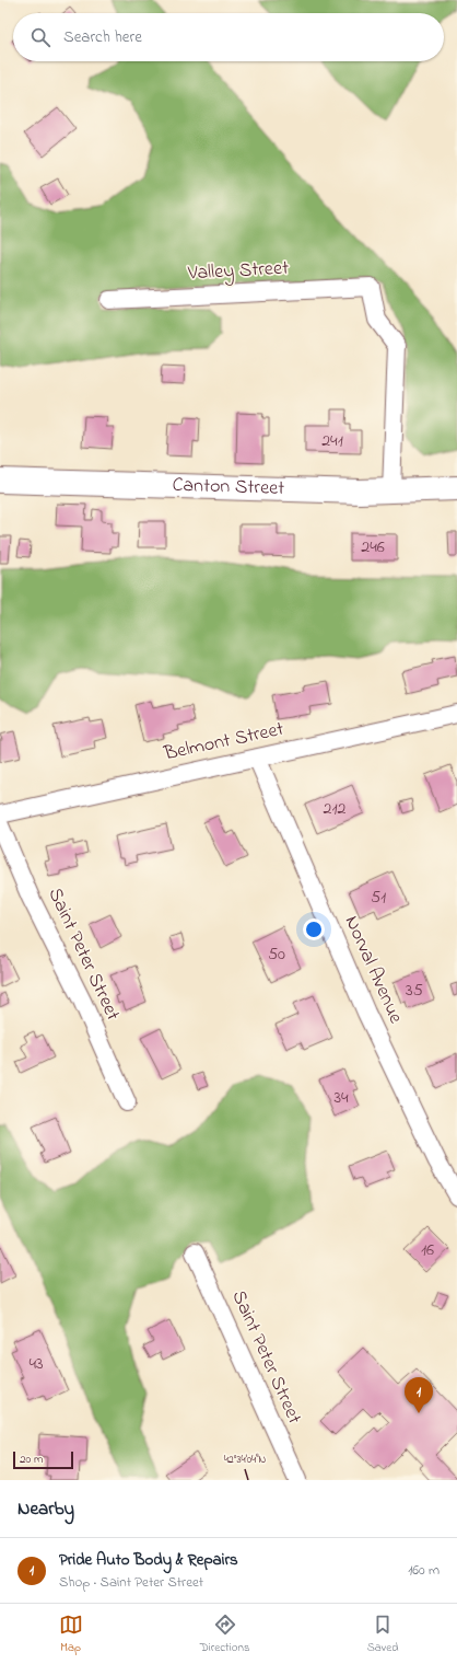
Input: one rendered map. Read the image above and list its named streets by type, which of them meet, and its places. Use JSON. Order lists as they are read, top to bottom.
{
  "streets": {
    "street": [
      "Valley Street",
      "Canton Street",
      "Belmont Street",
      "Saint Peter Street",
      "Norval Avenue"
    ]
  },
  "crossings": [
    ["Valley Street", "Canton Street"],
    ["Belmont Street", "Norval Avenue"]
  ],
  "house_numbers": [
    "241",
    "246",
    "212",
    "51",
    "50",
    "35",
    "34",
    "16",
    "43"
  ],
  "scale_bar": "20 m",
  "page": {
    "search": "Search here",
    "pins": "1",
    "scale": "20 m",
    "heading": "Nearby",
    "list": [
      {
        "mark": "1",
        "name": "Pride Auto Body & Repairs",
        "note": "Shop · Saint Peter Street",
        "value": "160 m"
      }
    ],
    "nav": ["Map", "Directions", "Saved"]
  },
  "coordinates": ["42°34'04\"N"]
}
